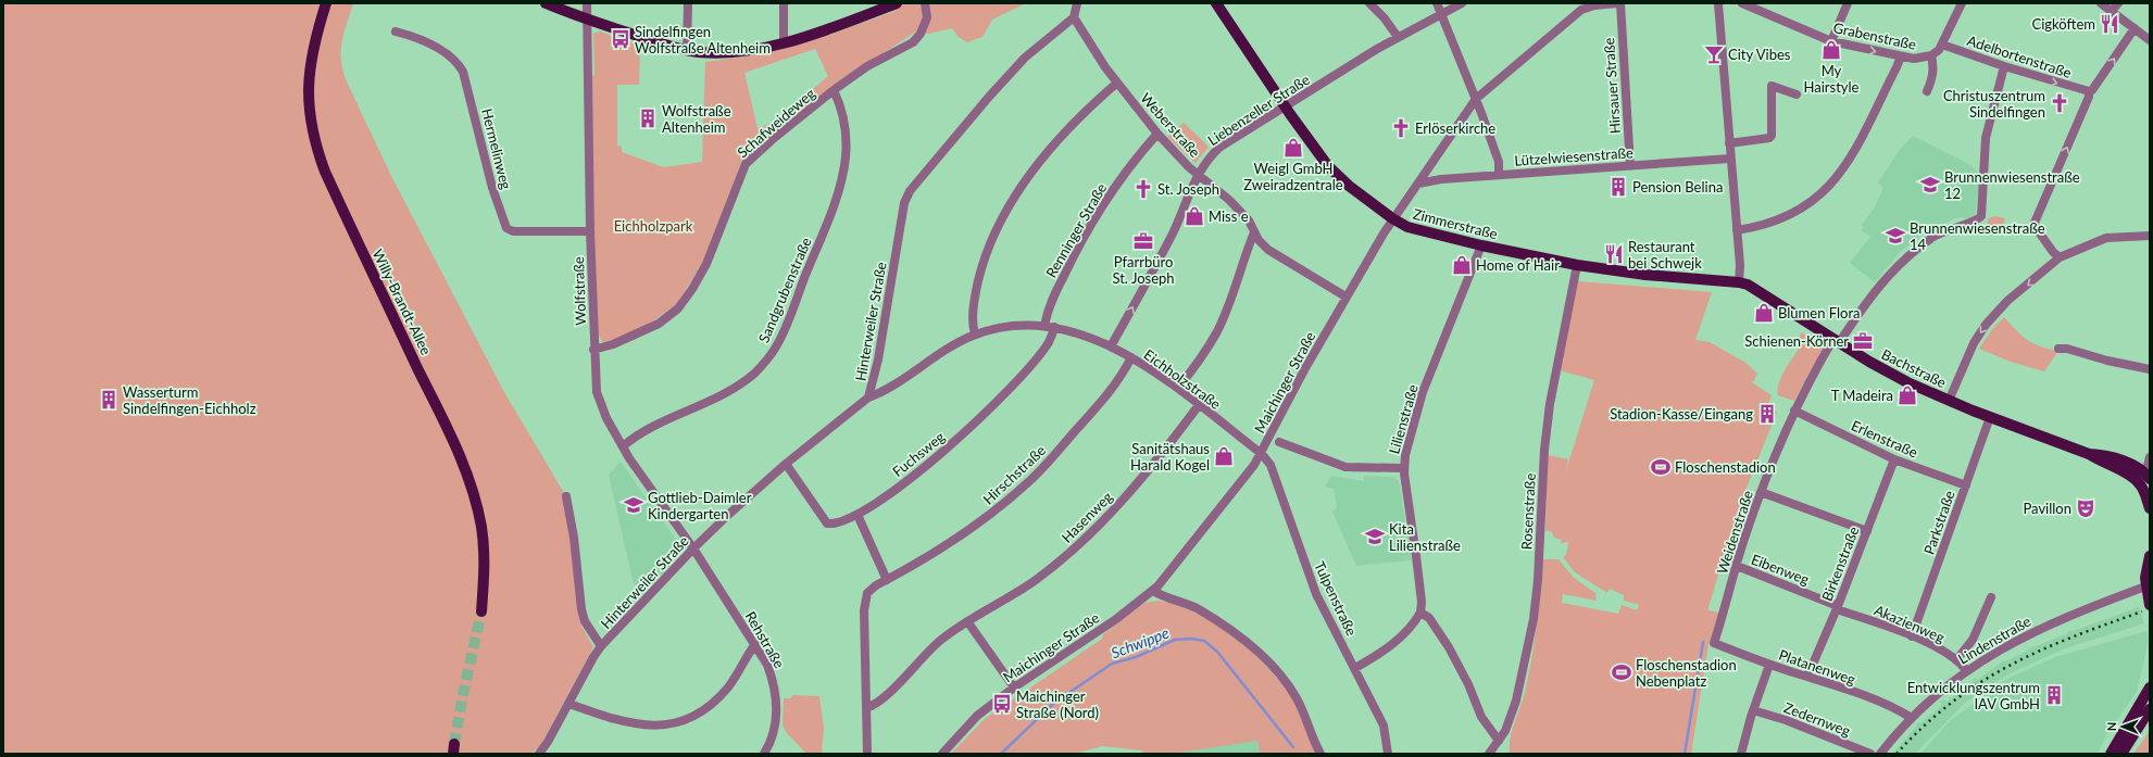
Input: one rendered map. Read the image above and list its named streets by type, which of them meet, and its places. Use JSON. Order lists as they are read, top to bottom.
{
  "streets": {
    "main road": ["Zimmerstraße", "Willy-Brandt-Allee", "Bachstraße"],
    "street": [
      "Grabenstraße",
      "Adelbortenstraße",
      "Hirsauer Straße",
      "Liebenzeller Straße",
      "Schafweideweg",
      "Weberstraße",
      "Hermelinweg",
      "Lützelwiesenstraße",
      "Renninger Straße",
      "Sandgrubenstraße",
      "Wolfstraße",
      "Hinterweiler Straße",
      "Eichholzstraße",
      "Maichinger Straße",
      "Lilienstraße",
      "Erlenstraße",
      "Fuchsweg",
      "Hirschstraße",
      "Rosenstraße",
      "Hasenweg",
      "Parkstraße",
      "Weidenstraße",
      "Birkenstraße",
      "Eibenweg",
      "Tulpenstraße",
      "Akazienweg",
      "Rehstraße",
      "Lindenstraße",
      "Platanenweg",
      "Zedernweg"
    ]
  },
  "crossings": [
    ["Grabenstraße", "Adelbortenstraße"],
    ["Adelbortenstraße", "Weidenstraße"],
    ["Hirsauer Straße", "Lützelwiesenstraße"],
    ["Hirsauer Straße", "Maichinger Straße"],
    ["Liebenzeller Straße", "Weberstraße"],
    ["Liebenzeller Straße", "Zimmerstraße"],
    ["Liebenzeller Straße", "Eichholzstraße"],
    ["Schafweideweg", "Sandgrubenstraße"],
    ["Schafweideweg", "Wolfstraße"],
    ["Weberstraße", "Renninger Straße"],
    ["Weberstraße", "Hinterweiler Straße"],
    ["Weberstraße", "Maichinger Straße"],
    ["Hermelinweg", "Wolfstraße"],
    ["Lützelwiesenstraße", "Maichinger Straße"],
    ["Zimmerstraße", "Bachstraße"],
    ["Zimmerstraße", "Maichinger Straße"],
    ["Zimmerstraße", "Lilienstraße"],
    ["Zimmerstraße", "Rosenstraße"],
    ["Renninger Straße", "Eichholzstraße"],
    ["Sandgrubenstraße", "Wolfstraße"],
    ["Wolfstraße", "Hinterweiler Straße"],
    ["Wolfstraße", "Rehstraße"],
    ["Hinterweiler Straße", "Eichholzstraße"],
    ["Hinterweiler Straße", "Fuchsweg"],
    ["Hinterweiler Straße", "Rehstraße"],
    ["Bachstraße", "Parkstraße"],
    ["Bachstraße", "Weidenstraße"],
    ["Eichholzstraße", "Maichinger Straße"],
    ["Eichholzstraße", "Fuchsweg"],
    ["Eichholzstraße", "Hirschstraße"],
    ["Eichholzstraße", "Hasenweg"],
    ["Eichholzstraße", "Tulpenstraße"],
    ["Maichinger Straße", "Tulpenstraße"],
    ["Erlenstraße", "Parkstraße"],
    ["Erlenstraße", "Weidenstraße"],
    ["Erlenstraße", "Birkenstraße"],
    ["Hirschstraße", "Hasenweg"],
    ["Parkstraße", "Akazienweg"],
    ["Weidenstraße", "Eibenweg"],
    ["Weidenstraße", "Platanenweg"],
    ["Birkenstraße", "Eibenweg"],
    ["Birkenstraße", "Akazienweg"],
    ["Birkenstraße", "Platanenweg"],
    ["Eibenweg", "Akazienweg"],
    ["Akazienweg", "Lindenstraße"],
    ["Lindenstraße", "Platanenweg"]
  ],
  "one_way": ["Adelbortenstraße", "Liebenzeller Straße"],
  "water": ["Schwippe"],
  "parks": ["Eichholzpark"],
  "places": {
    "restaurant": ["Cigköftem", "Restaurant bei Schwejk"],
    "bus stop": ["Sindelfingen Wolfstraße Altenheim", "Maichinger Straße (Nord)"],
    "shop": [
      "My Hairstyle",
      "Weigl GmbH Zweiradzentrale",
      "Miss e",
      "Home of Hair",
      "Blumen Flora",
      "T Madeira",
      "Sanitätshaus Harald Kogel"
    ],
    "bar": ["City Vibes"],
    "church": ["Christuszentrum Sindelfingen", "Erlöserkirche", "St. Joseph"],
    "building": [
      "Wolfstraße Altenheim",
      "Pension Belina",
      "Wasserturm Sindelfingen-Eichholz",
      "Stadion-Kasse/Eingang",
      "Entwicklungszentrum IAV GmbH"
    ],
    "school or university": [
      "Brunnenwiesenstraße 12",
      "Brunnenwiesenstraße 14",
      "Gottlieb-Daimler Kindergarten",
      "Kita Lilienstraße"
    ],
    "office": ["Pfarrbüro St. Joseph", "Schienen-Körner"],
    "sports": ["Floschenstadion", "Floschenstadion Nebenplatz"],
    "theatre": ["Pavillon"]
  },
  "north": "left"
}
